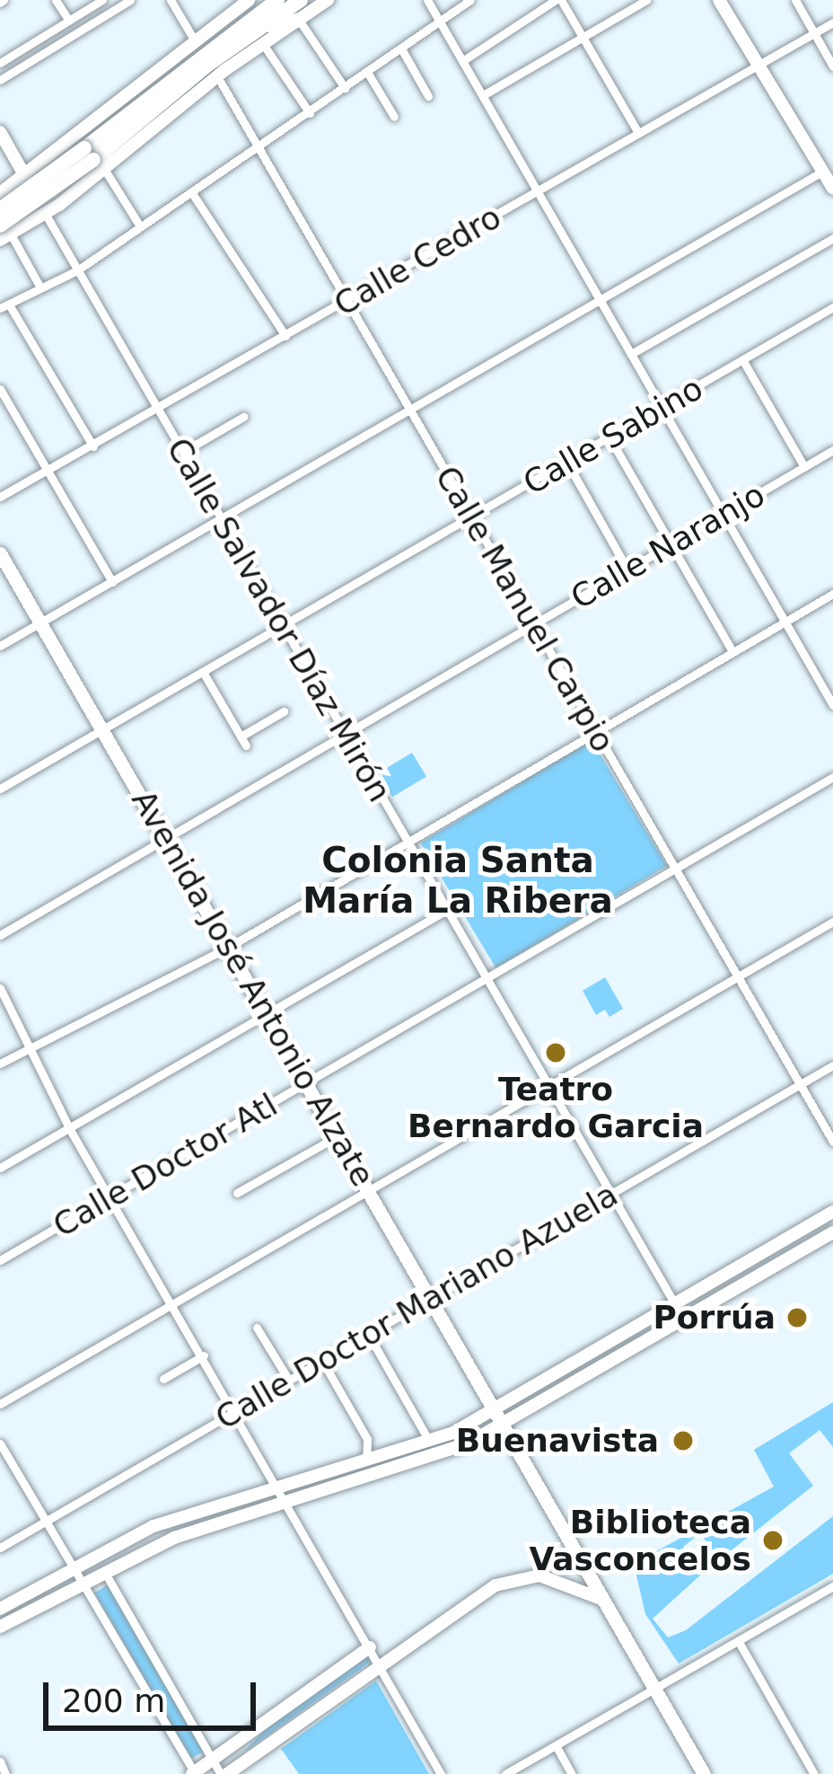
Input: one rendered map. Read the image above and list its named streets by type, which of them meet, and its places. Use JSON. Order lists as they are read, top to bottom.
{
  "streets": {
    "main road": ["Avenida José Antonio Alzate"],
    "street": [
      "Calle Cedro",
      "Calle Sabino",
      "Calle Naranjo",
      "Calle Manuel Carpio",
      "Calle Salvador Díaz Mirón",
      "Calle Doctor Atl",
      "Calle Doctor Mariano Azuela"
    ]
  },
  "crossings": [
    ["Calle Cedro", "Calle Manuel Carpio"],
    ["Calle Cedro", "Calle Salvador Díaz Mirón"],
    ["Calle Sabino", "Calle Manuel Carpio"],
    ["Calle Sabino", "Calle Salvador Díaz Mirón"],
    ["Calle Sabino", "Avenida José Antonio Alzate"],
    ["Calle Naranjo", "Calle Manuel Carpio"],
    ["Calle Naranjo", "Calle Salvador Díaz Mirón"],
    ["Calle Naranjo", "Avenida José Antonio Alzate"],
    ["Calle Manuel Carpio", "Calle Doctor Atl"],
    ["Calle Manuel Carpio", "Calle Doctor Mariano Azuela"],
    ["Calle Salvador Díaz Mirón", "Calle Doctor Atl"],
    ["Calle Salvador Díaz Mirón", "Calle Doctor Mariano Azuela"],
    ["Avenida José Antonio Alzate", "Calle Doctor Atl"],
    ["Avenida José Antonio Alzate", "Calle Doctor Mariano Azuela"]
  ],
  "districts": ["Colonia Santa María La Ribera"],
  "places": [
    "Teatro Bernardo Garcia",
    "Porrúa",
    "Buenavista",
    "Biblioteca Vasconcelos"
  ],
  "scale_bar": "200 m"
}
